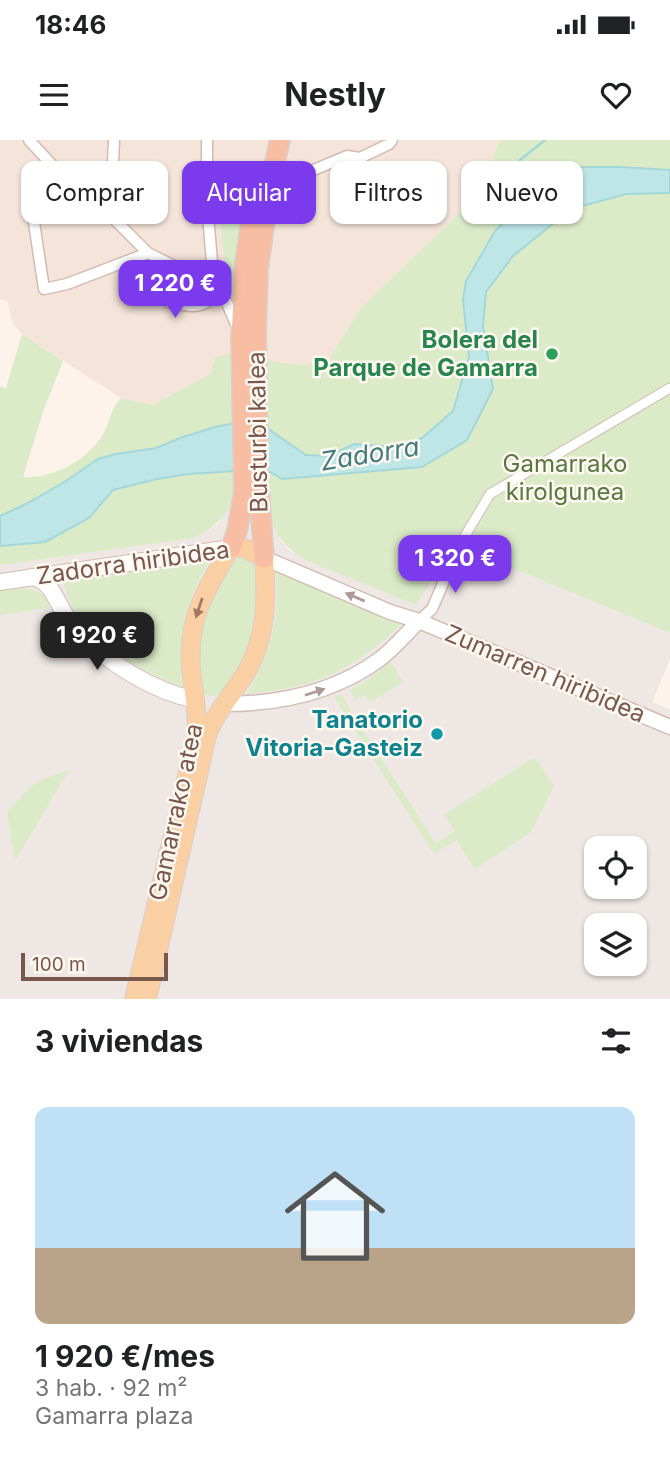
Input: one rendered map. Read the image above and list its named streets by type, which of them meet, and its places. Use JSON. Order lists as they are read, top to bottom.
{
  "streets": {
    "highway": ["Busturbi kalea"],
    "main road": ["Zadorra hiribidea", "Gamarrako atea"],
    "street": ["Zumarren hiribidea"]
  },
  "crossings": [
    ["Busturbi kalea", "Zadorra hiribidea"],
    ["Busturbi kalea", "Zumarren hiribidea"],
    ["Busturbi kalea", "Gamarrako atea"],
    ["Zadorra hiribidea", "Zumarren hiribidea"],
    ["Zadorra hiribidea", "Gamarrako atea"],
    ["Zumarren hiribidea", "Gamarrako atea"]
  ],
  "one_way": ["Zumarren hiribidea"],
  "water": ["Zadorra"],
  "parks": ["Gamarrako kirolgunea"],
  "places": ["Bolera del Parque de Gamarra", "Tanatorio Vitoria-Gasteiz"],
  "scale_bar": "100 m",
  "page": {
    "status": "18:46",
    "header": "Nestly",
    "chip": [
      "Comprar",
      "Alquilar",
      "Filtros",
      "Nuevo"
    ],
    "price": ["1 220 €", "1 320 €", "1 920 €"],
    "scale": "100 m",
    "heading": "3 viviendas",
    "list": [
      {
        "name": "1 920 €/mes",
        "note": "3 hab. · 92 m² · Gamarra plaza"
      }
    ]
  }
}
